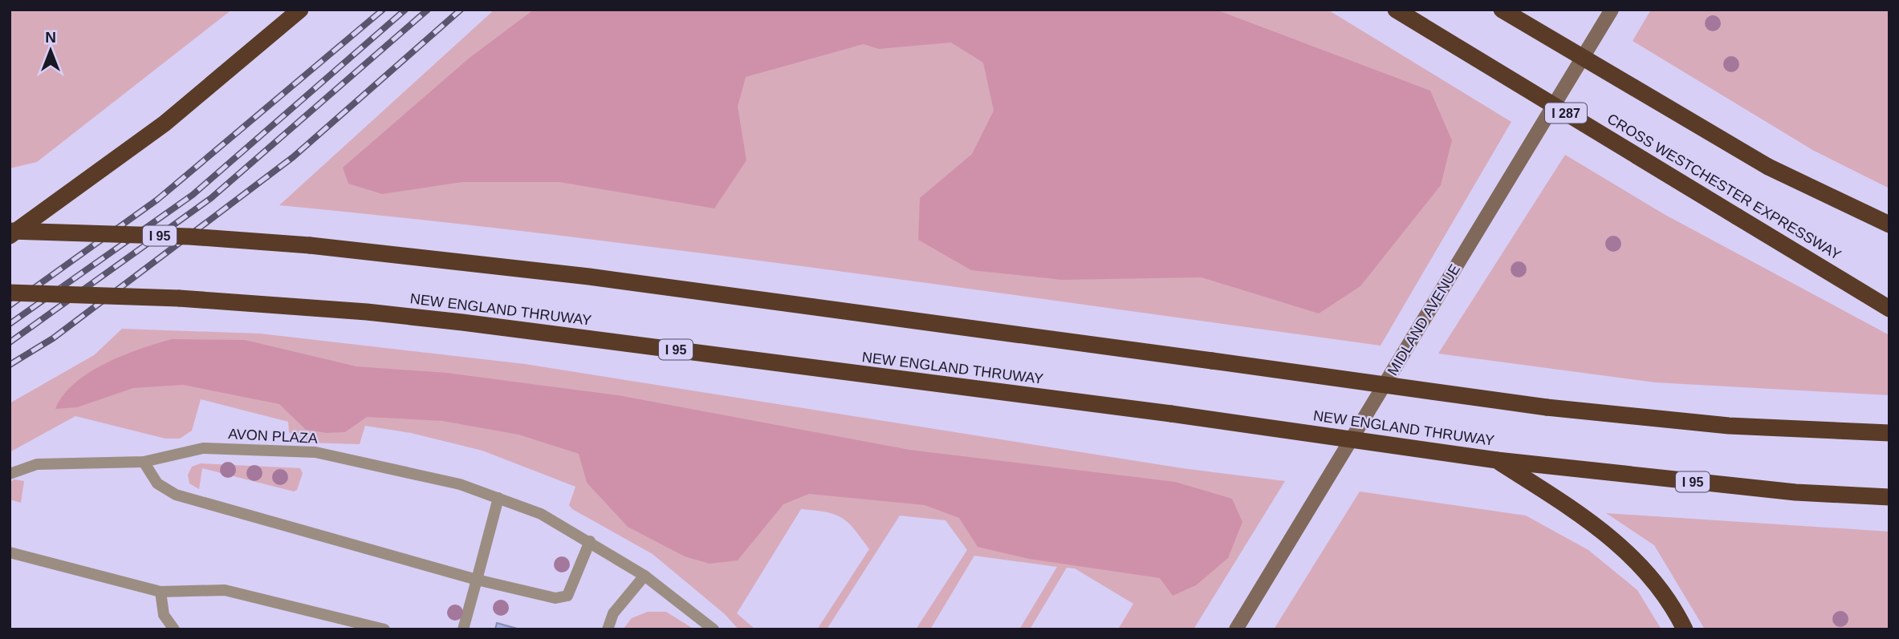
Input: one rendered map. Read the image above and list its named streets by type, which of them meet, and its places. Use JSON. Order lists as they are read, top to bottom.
{
  "streets": {
    "highway": [
      "I 287",
      "CROSS WESTCHESTER EXPRESSWAY",
      "I 95",
      "NEW ENGLAND THRUWAY"
    ],
    "street": ["MIDLAND AVENUE"],
    "lane": ["AVON PLAZA"]
  },
  "north": "top"
}
